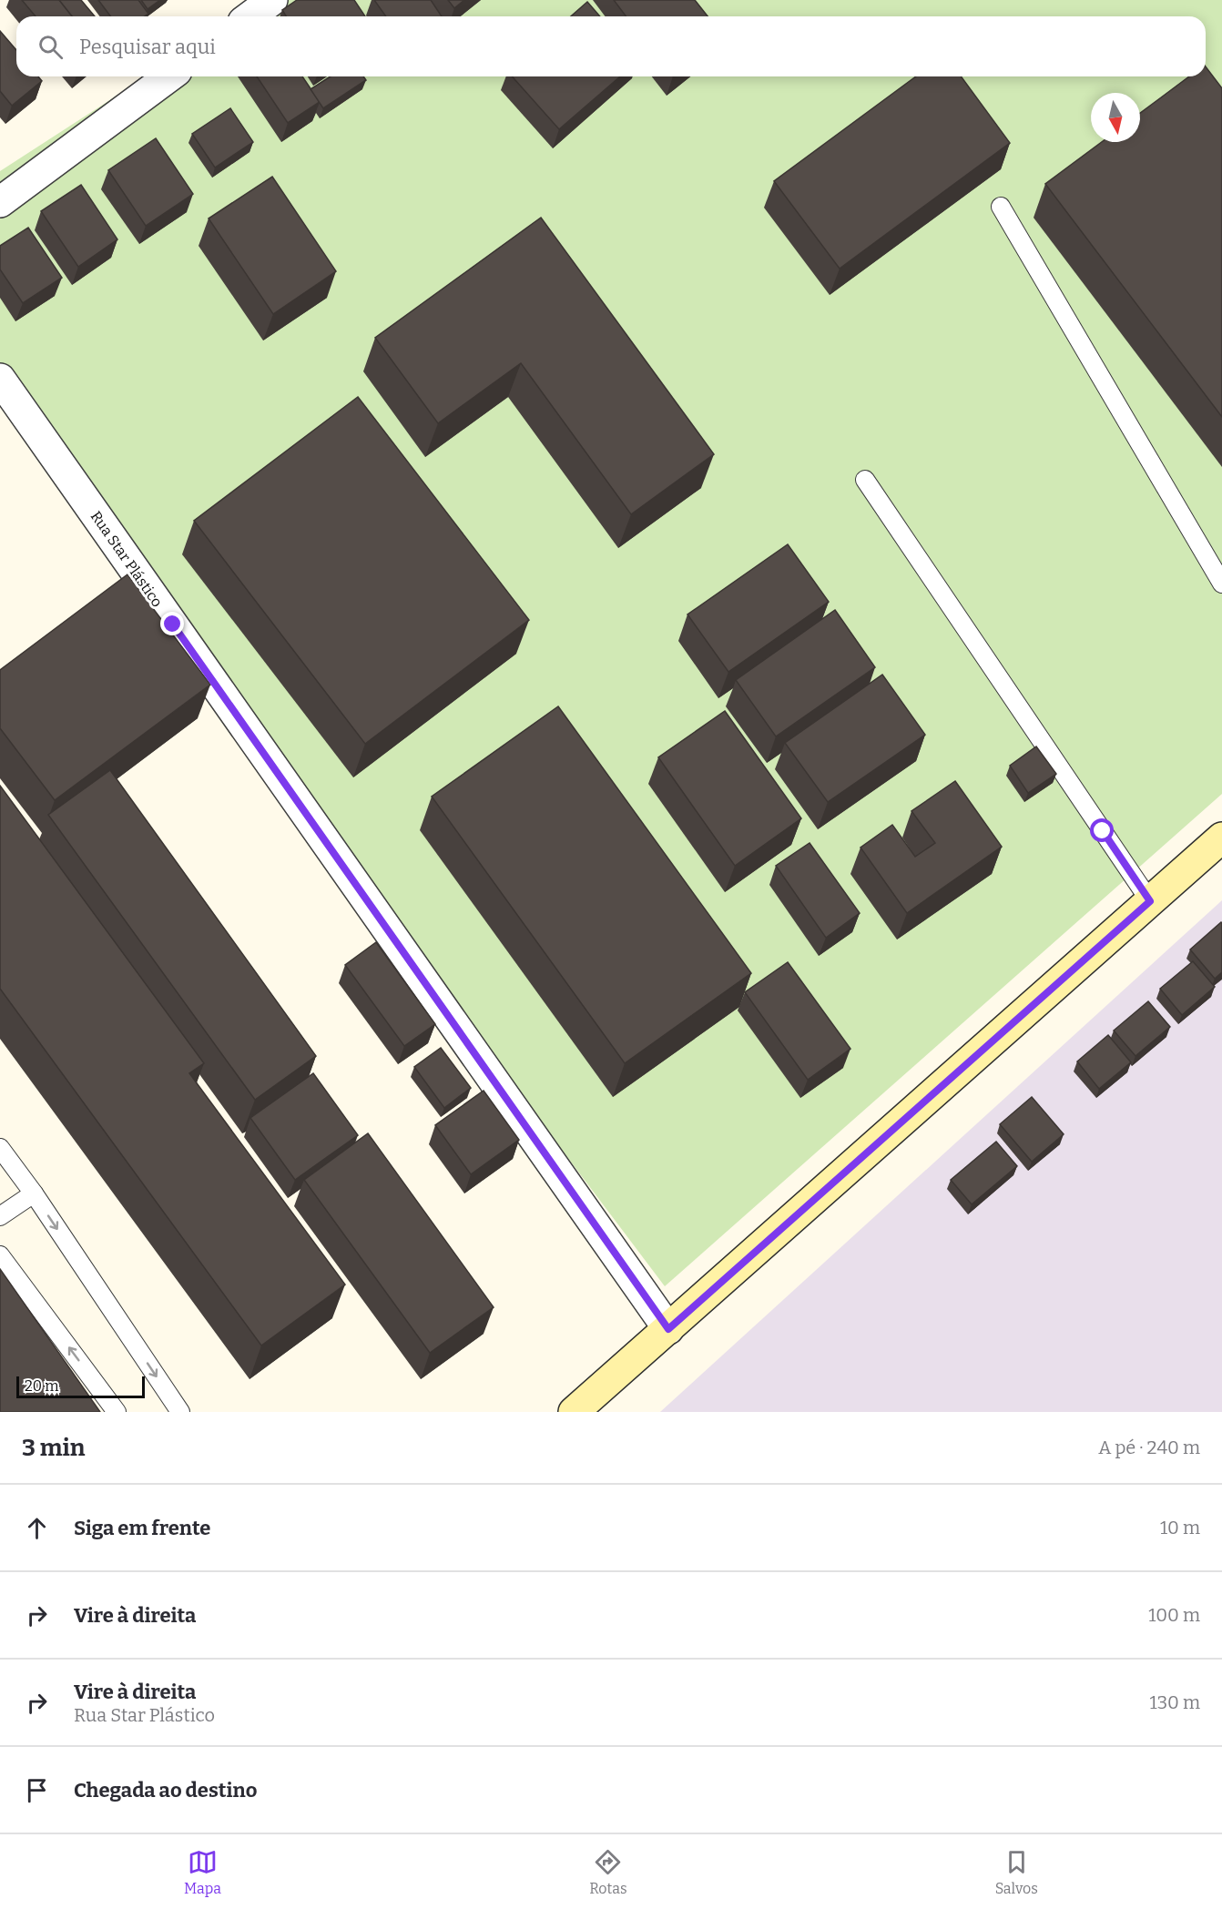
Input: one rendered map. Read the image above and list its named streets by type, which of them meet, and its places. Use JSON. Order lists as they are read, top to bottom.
{
  "streets": {
    "street": ["Rua Star Plástico"]
  },
  "scale_bar": "20 m",
  "north": "bottom",
  "page": {
    "search": "Pesquisar aqui",
    "scale": "20 m",
    "heading": ["3 min", "A pé · 240 m"],
    "list": [
      ["Siga em frente", "10 m"],
      ["Vire à direita", "100 m"],
      ["Vire à direita", "Rua Star Plástico", "130 m"],
      "Chegada ao destino"
    ],
    "nav": ["Mapa", "Rotas", "Salvos"]
  }
}
